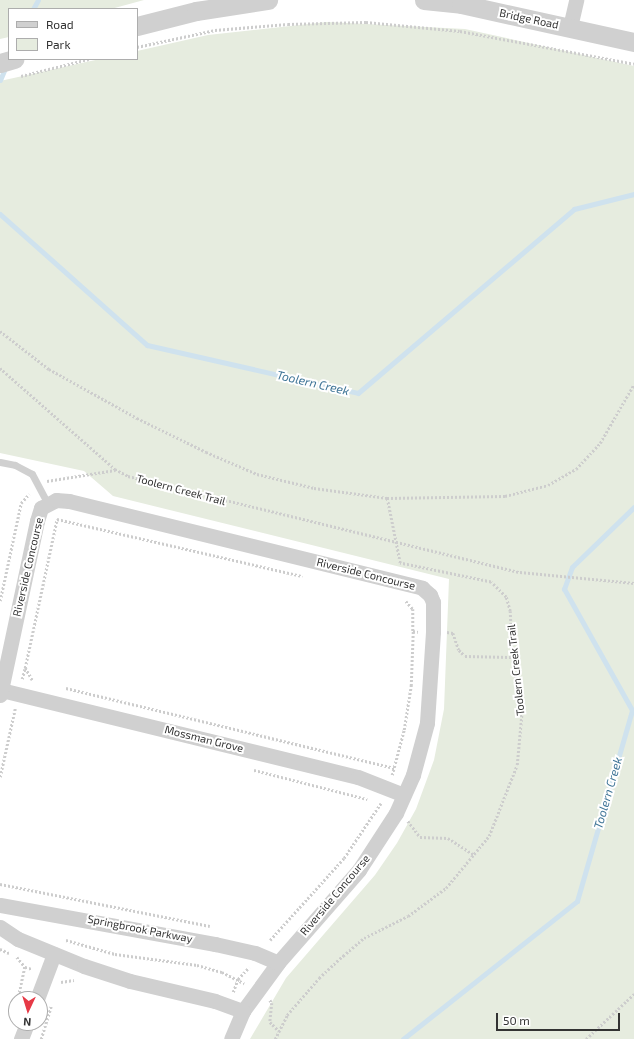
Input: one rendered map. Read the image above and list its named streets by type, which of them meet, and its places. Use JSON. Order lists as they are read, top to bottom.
{
  "streets": {
    "street": [
      "Bridge Road",
      "Riverside Concourse",
      "Mossman Grove",
      "Springbrook Parkway"
    ],
    "path": ["Toolern Creek Trail"]
  },
  "crossings": [
    ["Riverside Concourse", "Mossman Grove"],
    ["Riverside Concourse", "Springbrook Parkway"]
  ],
  "water": ["Toolern Creek"],
  "legend": ["Road", "Park"],
  "scale_bar": "50 m",
  "north": "bottom"
}
